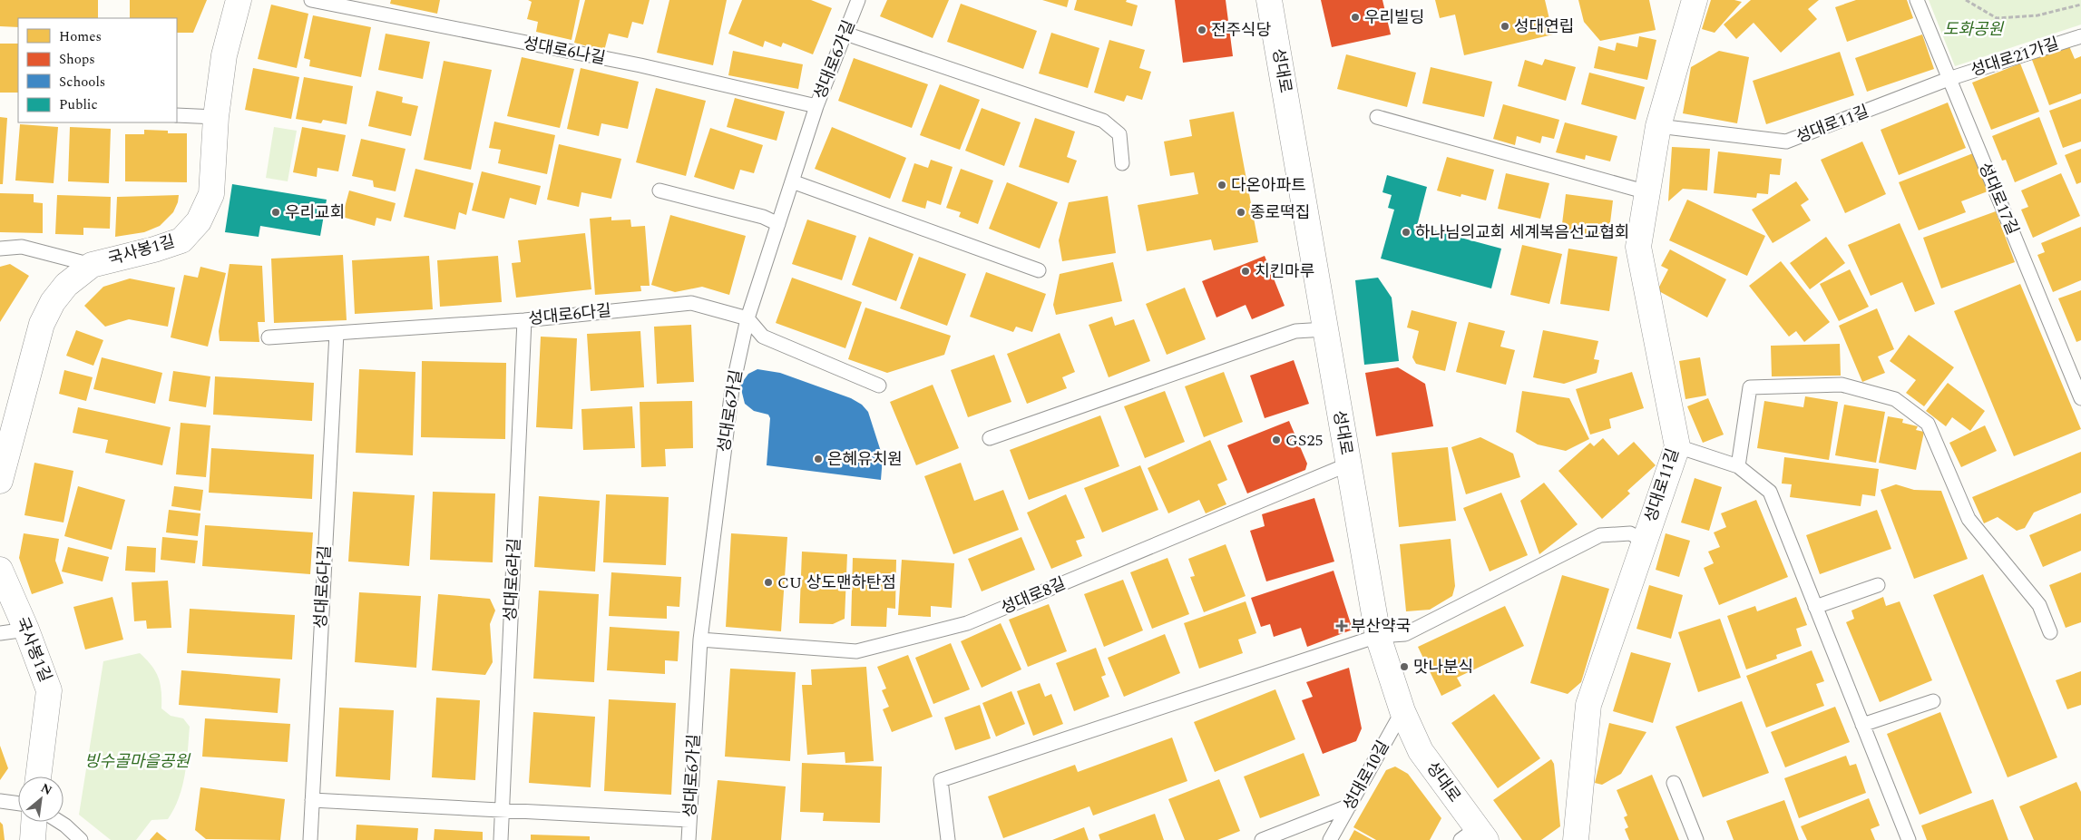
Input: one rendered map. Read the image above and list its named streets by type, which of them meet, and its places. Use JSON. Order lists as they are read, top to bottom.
{
  "streets": {
    "street": ["성대로", "성대로11길", "국사봉1길"],
    "lane": [
      "성대로6나길",
      "성대로21가길",
      "성대로6가길",
      "성대로17길",
      "성대로6다길",
      "성대로6라길",
      "성대로8길",
      "성대로10길"
    ]
  },
  "crossings": [
    ["성대로6나길", "성대로6가길"],
    ["성대로21가길", "성대로11길"],
    ["성대로21가길", "성대로17길"],
    ["성대로6가길", "성대로6다길"],
    ["성대로6가길", "성대로8길"],
    ["성대로", "성대로8길"],
    ["성대로", "성대로10길"],
    ["성대로11길", "성대로17길"],
    ["성대로6다길", "성대로6라길"]
  ],
  "parks": ["도화공원", "빙수골마을공원"],
  "places": {
    "other": [
      "우리빌딩",
      "성대연립",
      "전주식당",
      "다온아파트",
      "우리교회",
      "종로떡집",
      "하나님의교회 세계복음선교협회",
      "치킨마루",
      "GS25",
      "은혜유치원",
      "CU 상도맨하탄점",
      "맛나분식"
    ],
    "health": ["부산약국"]
  },
  "legend": [
    "Homes",
    "Shops",
    "Schools",
    "Public"
  ],
  "north": "top right"
}
